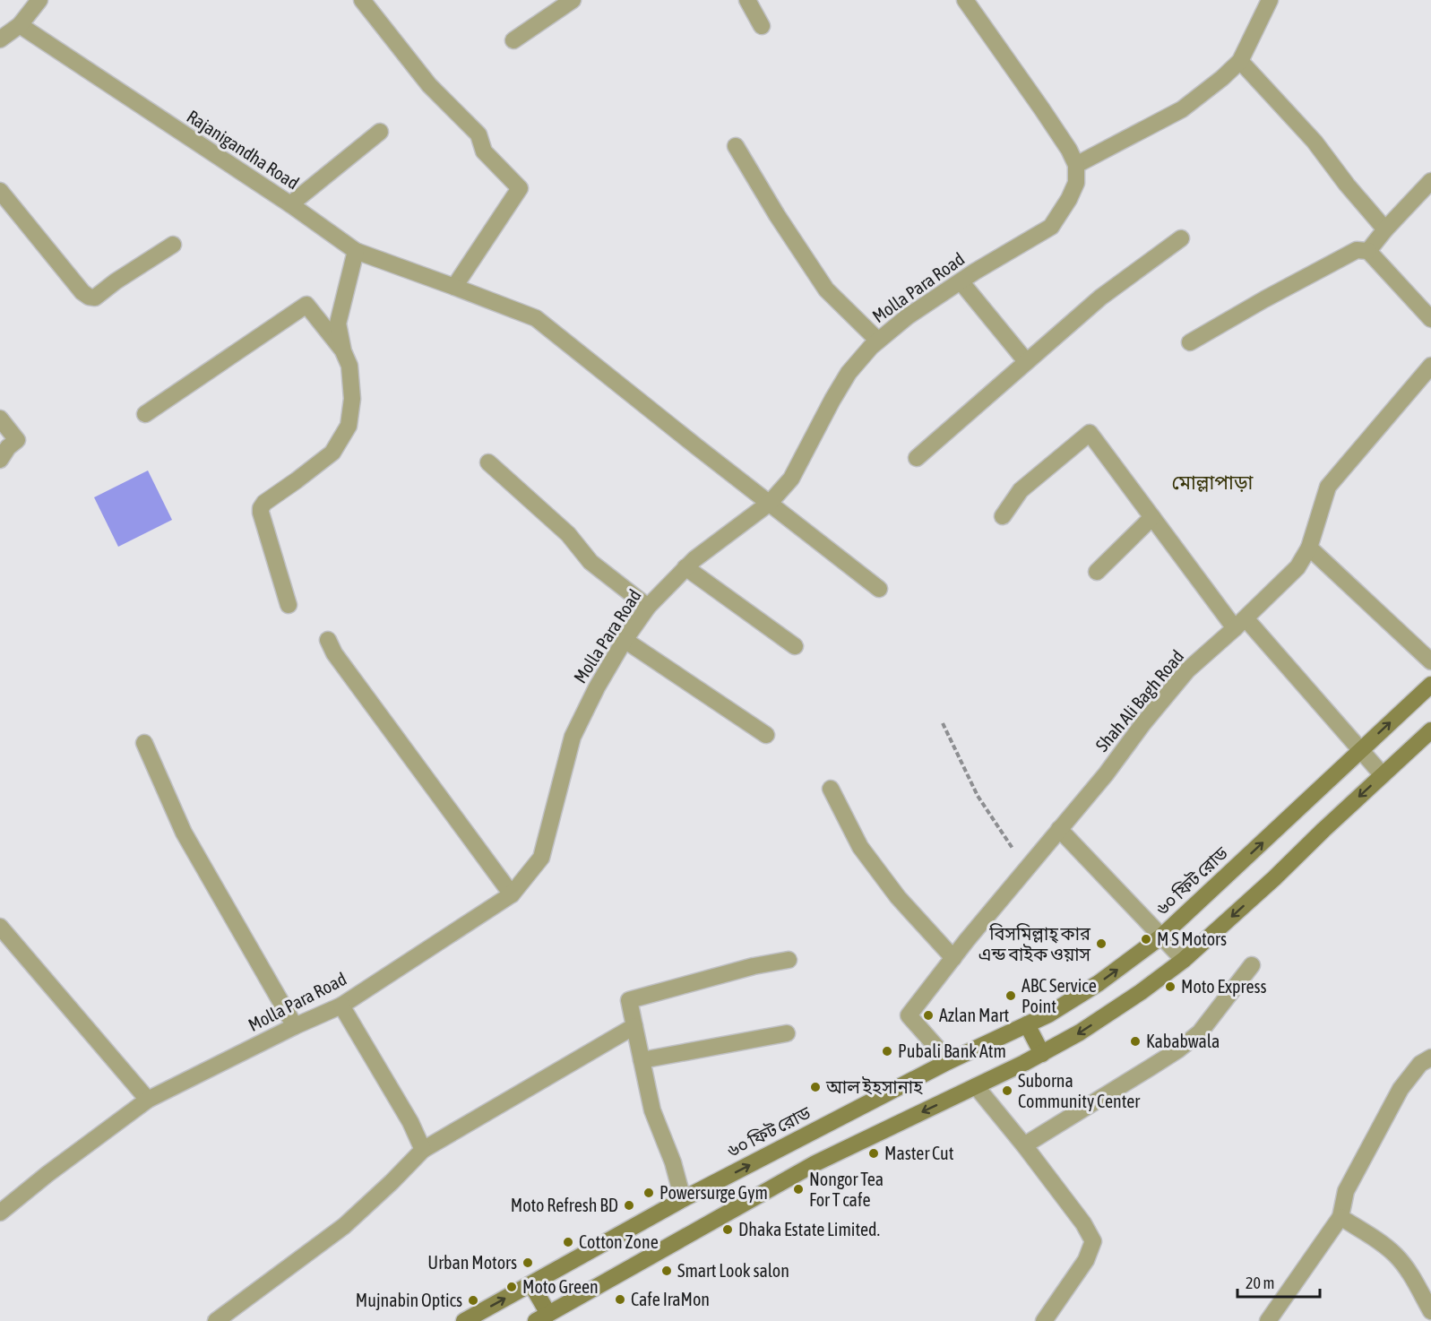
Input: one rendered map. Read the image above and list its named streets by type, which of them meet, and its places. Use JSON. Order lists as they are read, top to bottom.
{
  "streets": {
    "street": [
      "Rajanigandha Road",
      "Molla Para Road",
      "Shah Ali Bagh Road",
      "৬০ ফিট রোড"
    ]
  },
  "crossings": [
    ["Rajanigandha Road", "Molla Para Road"],
    ["Shah Ali Bagh Road", "৬০ ফিট রোড"]
  ],
  "districts": ["মোল্লাপাড়া"],
  "places": [
    "M S Motors",
    "বিসমিল্লাহ্ কার এন্ড বাইক ওয়াস",
    "Moto Express",
    "ABC Service Point",
    "Azlan Mart",
    "Kababwala",
    "Pubali Bank Atm",
    "আল ইহসানাহ",
    "Suborna Community Center",
    "Master Cut",
    "Nongor Tea For T cafe",
    "Powersurge Gym",
    "Moto Refresh BD",
    "Dhaka Estate Limited.",
    "Cotton Zone",
    "Urban Motors",
    "Smart Look salon",
    "Moto Green",
    "Cafe IraMon",
    "Mujnabin Optics"
  ],
  "scale_bar": "20 m"
}
